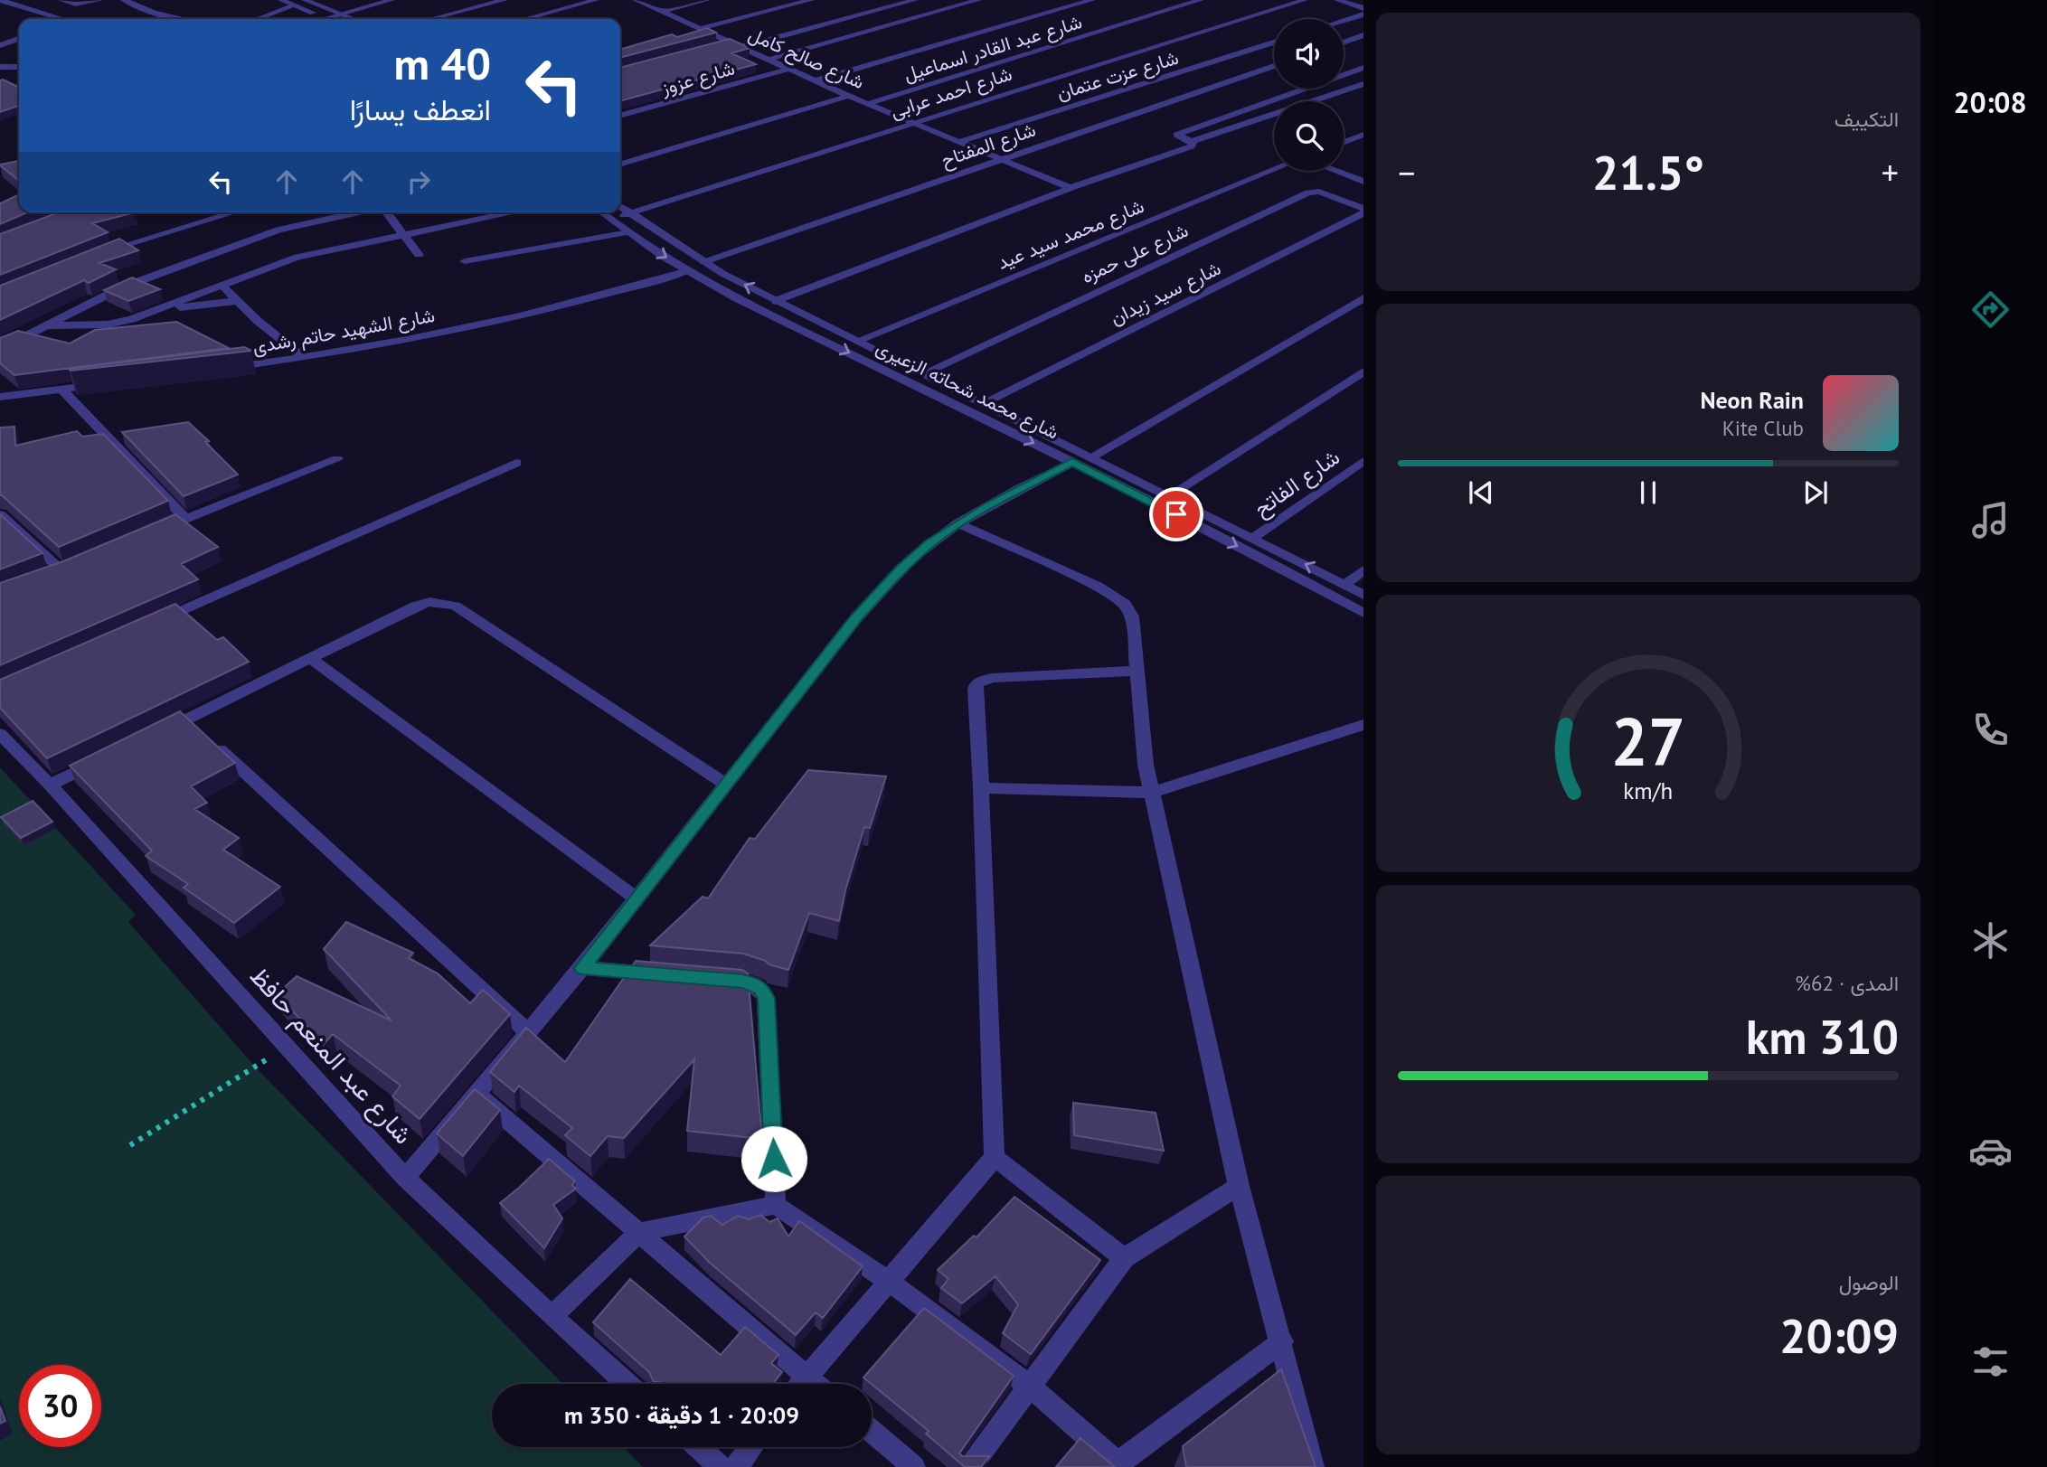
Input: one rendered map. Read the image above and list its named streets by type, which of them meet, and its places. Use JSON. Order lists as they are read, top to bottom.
{
  "streets": {
    "street": [
      "شارع عبد القادر اسماعيل",
      "شارع صالح كامل",
      "شارع عزت عتمان",
      "شارع عزوز",
      "شارع احمد عرابى",
      "شارع المفتاح",
      "شارع محمد سيد عيد",
      "شارع على حمزه",
      "شارع سيد زيدان",
      "شارع الشهيد حاتم رشدى",
      "شارع محمد شحاته الزعيرى",
      "شارع الفاتح",
      "شارع عبد المنعم حافظ"
    ]
  },
  "crossings": [
    ["شارع عبد القادر اسماعيل", "شارع صالح كامل"],
    ["شارع صالح كامل", "شارع عزت عتمان"],
    ["شارع صالح كامل", "شارع عزوز"],
    ["شارع صالح كامل", "شارع احمد عرابى"],
    ["شارع صالح كامل", "شارع المفتاح"],
    ["شارع احمد عرابى", "شارع محمد شحاته الزعيرى"],
    ["شارع المفتاح", "شارع محمد شحاته الزعيرى"],
    ["شارع محمد سيد عيد", "شارع محمد شحاته الزعيرى"],
    ["شارع على حمزه", "شارع سيد زيدان"],
    ["شارع على حمزه", "شارع محمد شحاته الزعيرى"],
    ["شارع سيد زيدان", "شارع محمد شحاته الزعيرى"],
    ["شارع الشهيد حاتم رشدى", "شارع محمد شحاته الزعيرى"],
    ["شارع محمد شحاته الزعيرى", "شارع الفاتح"]
  ],
  "page": {
    "tabs": "20:08",
    "tile": [
      "التكييف",
      ["المدى · 62%", "310 km"],
      ["الوصول", "20:09"]
    ],
    "turn": ["40 m", "انعطف يسارًا"],
    "heat": ["−", "21.5°", "+"],
    "song": ["Neon Rain", "Kite Club"],
    "limit": "30",
    "trip": "20:09 · 1 دقيقة · 350 m",
    "gauge": ["27", "km/h"]
  }
}
